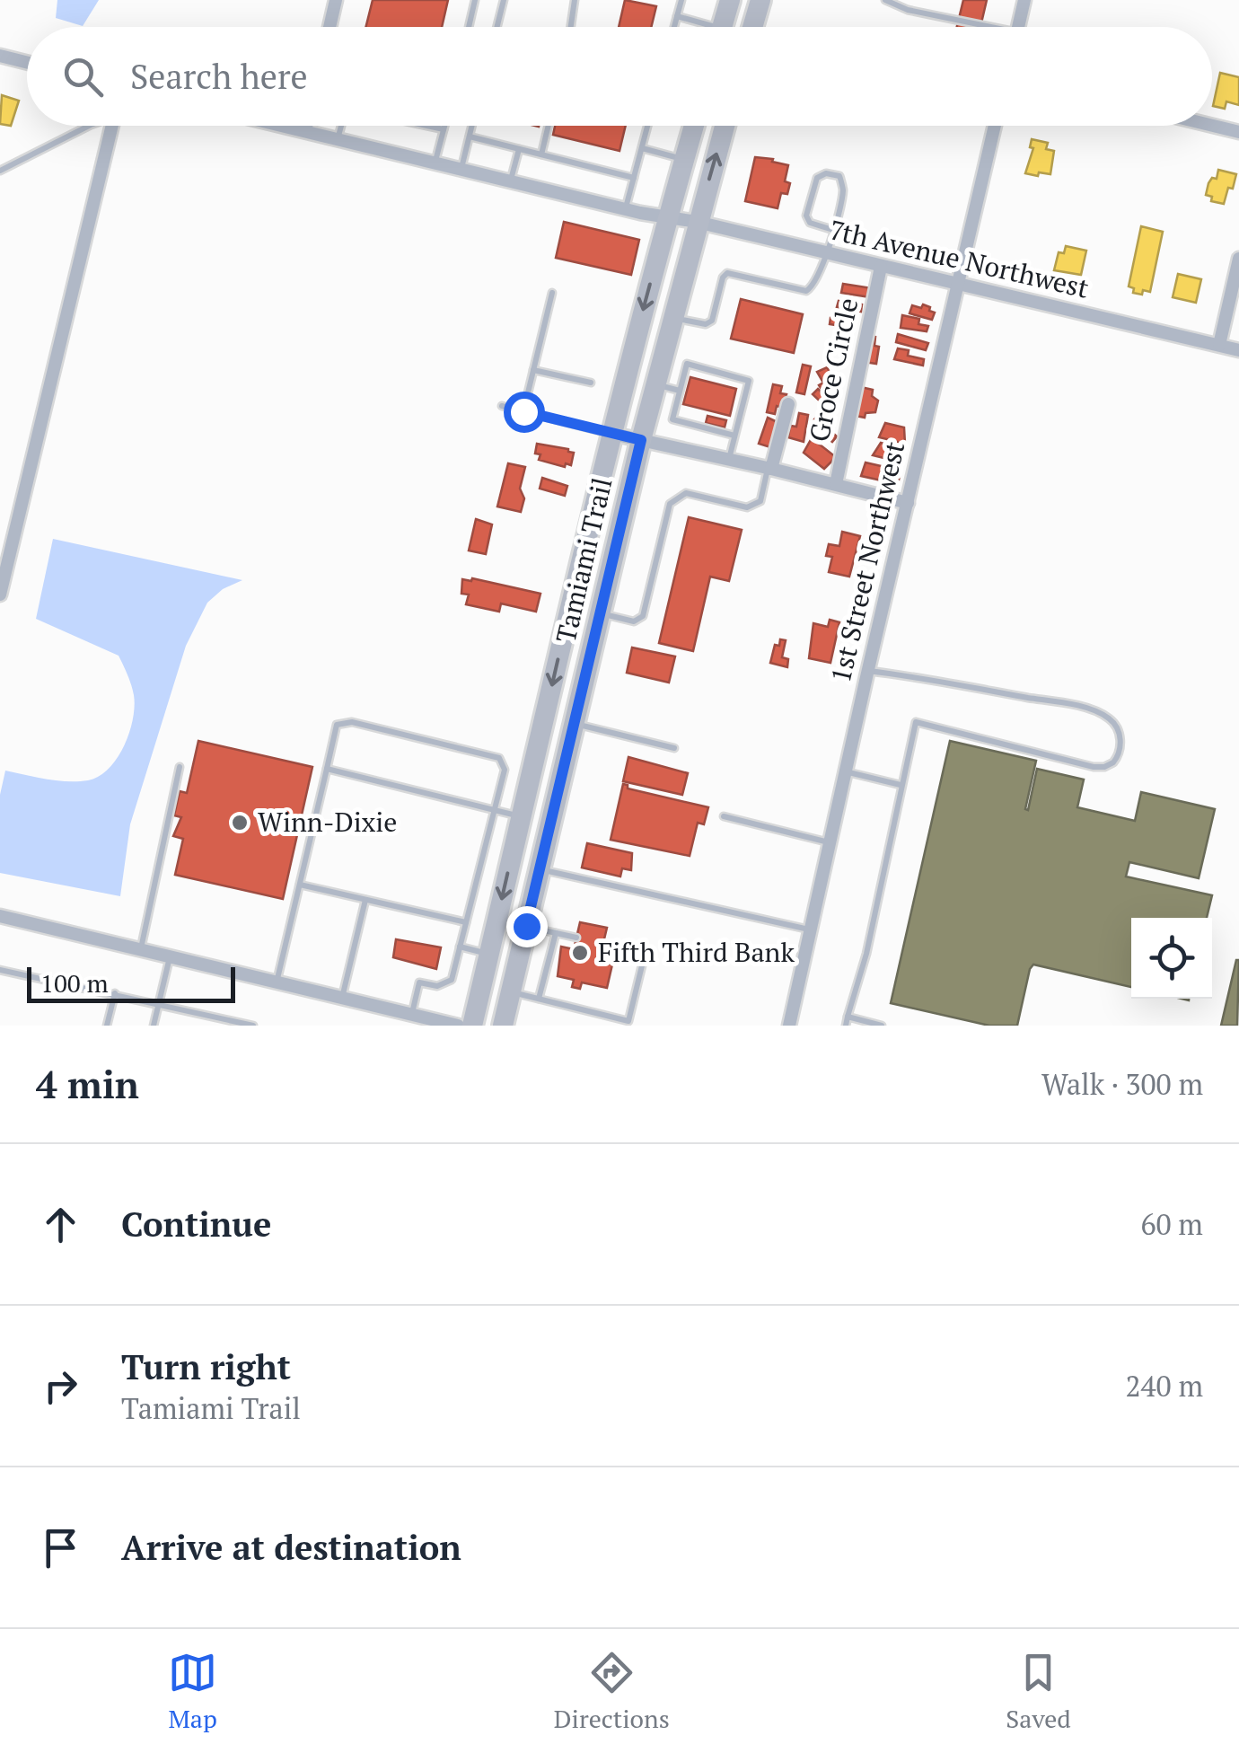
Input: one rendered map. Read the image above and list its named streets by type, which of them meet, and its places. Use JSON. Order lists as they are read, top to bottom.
{
  "streets": {
    "main road": ["Tamiami Trail"],
    "street": ["7th Avenue Northwest", "Groce Circle", "1st Street Northwest"]
  },
  "crossings": [
    ["7th Avenue Northwest", "Groce Circle"],
    ["7th Avenue Northwest", "Tamiami Trail"],
    ["7th Avenue Northwest", "1st Street Northwest"]
  ],
  "places": ["Winn-Dixie", "Fifth Third Bank"],
  "scale_bar": "100 m",
  "page": {
    "search": "Search here",
    "scale": "100 m",
    "heading": ["4 min", "Walk · 300 m"],
    "list": [
      ["Continue", "60 m"],
      ["Turn right", "Tamiami Trail", "240 m"],
      "Arrive at destination"
    ],
    "nav": ["Map", "Directions", "Saved"]
  }
}
